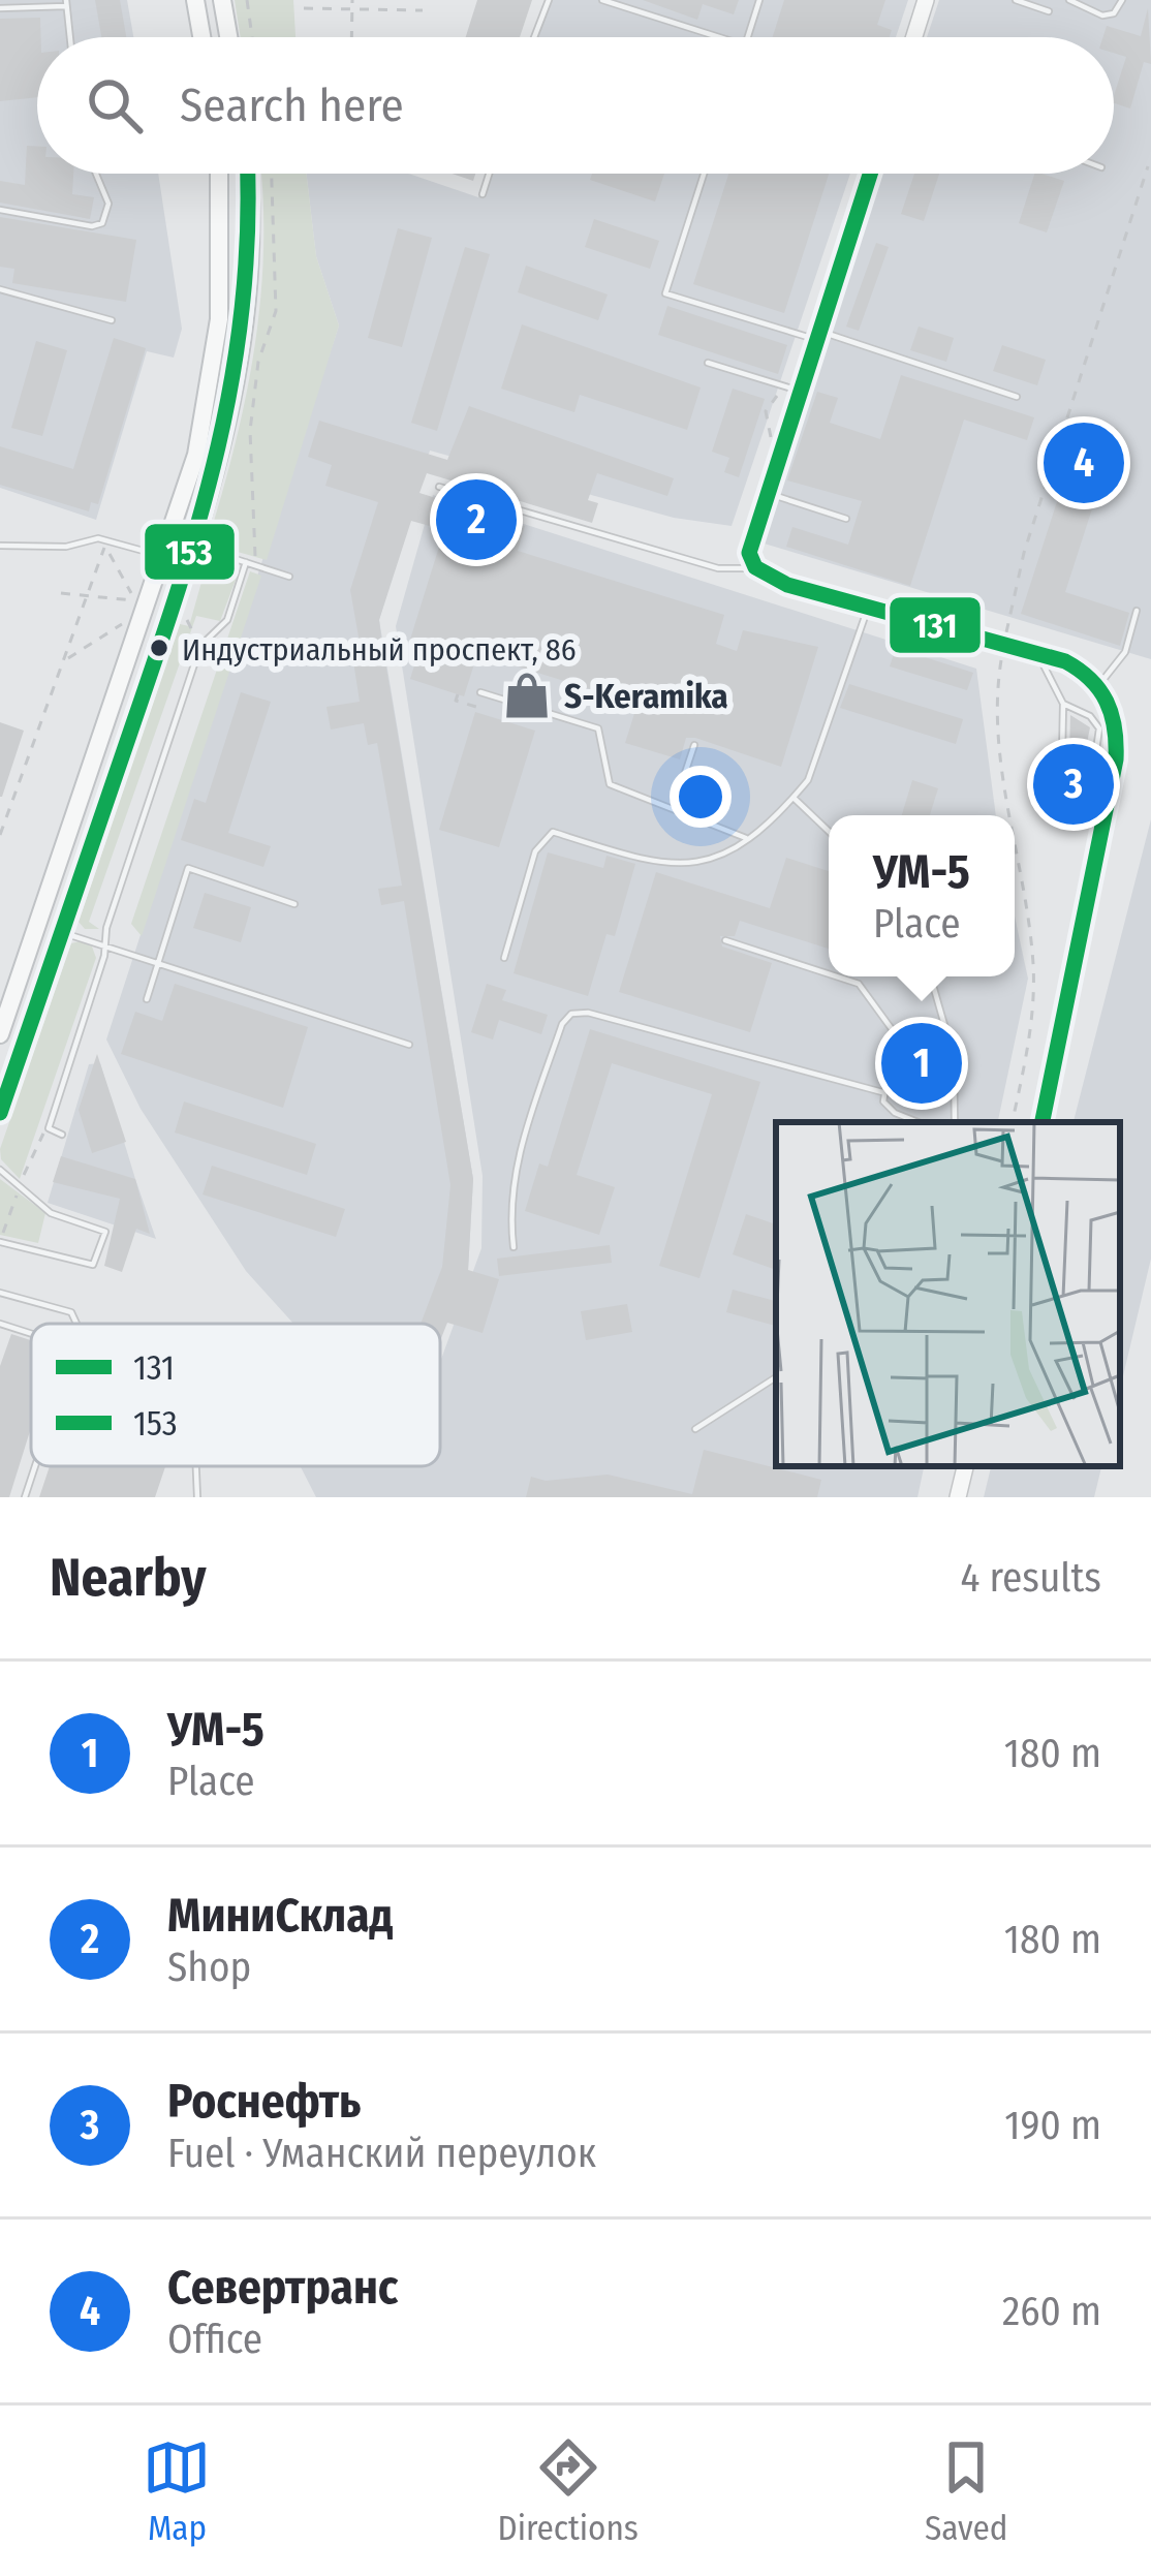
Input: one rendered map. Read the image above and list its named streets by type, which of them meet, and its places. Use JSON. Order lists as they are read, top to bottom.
{
  "places": {
    "other": ["Индустриальный проспект, 86"],
    "shop": ["S-Keramika"]
  },
  "lines": ["transit line 131", "transit line 153"],
  "legend": ["131", "153"],
  "page": {
    "search": "Search here",
    "pins": [
      "4",
      "2",
      "3",
      "1"
    ],
    "popup": ["УМ-5", "Place"],
    "heading": ["Nearby", "4 results"],
    "list": [
      {
        "mark": "1",
        "name": "УМ-5",
        "note": "Place",
        "value": "180 m"
      },
      {
        "mark": "2",
        "name": "МиниСклад",
        "note": "Shop",
        "value": "180 m"
      },
      {
        "mark": "3",
        "name": "Роснефть",
        "note": "Fuel · Уманский переулок",
        "value": "190 m"
      },
      {
        "mark": "4",
        "name": "Севертранс",
        "note": "Office",
        "value": "260 m"
      }
    ],
    "nav": ["Map", "Directions", "Saved"]
  }
}
